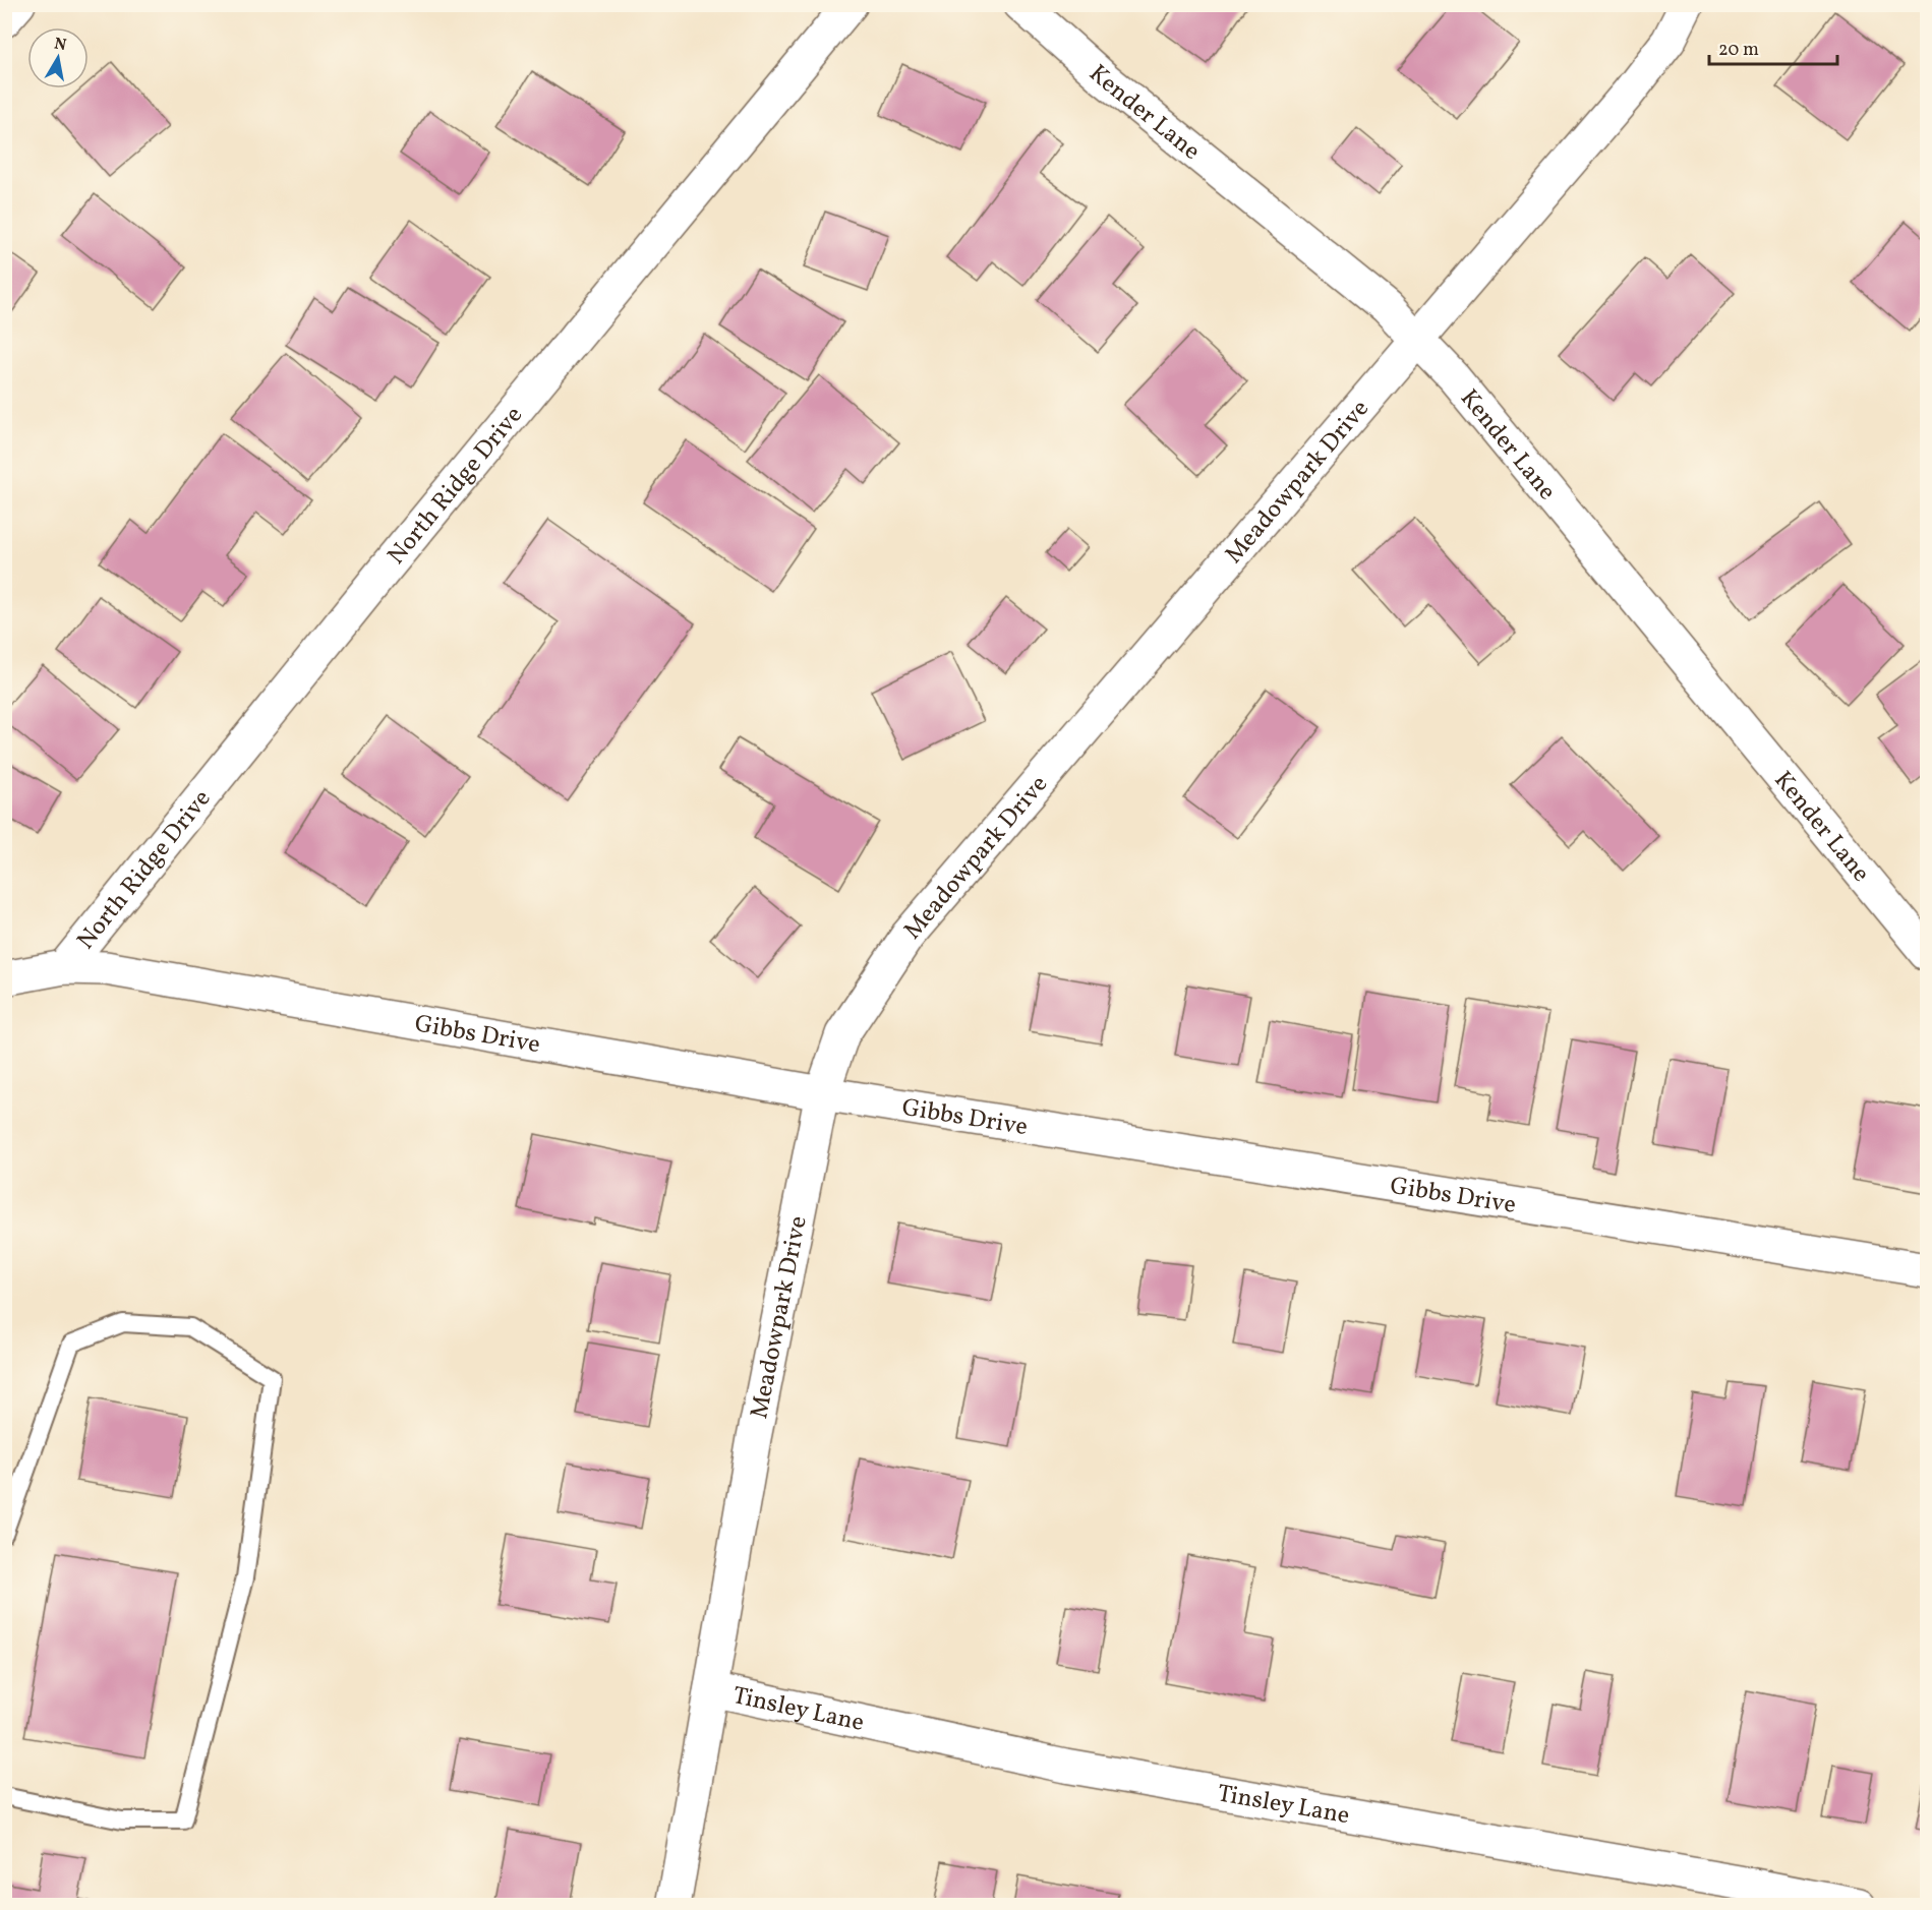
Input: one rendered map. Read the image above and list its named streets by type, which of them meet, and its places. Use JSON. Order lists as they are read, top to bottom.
{
  "streets": {
    "street": [
      "Kender Lane",
      "Meadowpark Drive",
      "North Ridge Drive",
      "Gibbs Drive",
      "Tinsley Lane"
    ]
  },
  "crossings": [
    ["Kender Lane", "Meadowpark Drive"],
    ["Meadowpark Drive", "Gibbs Drive"],
    ["Meadowpark Drive", "Tinsley Lane"],
    ["North Ridge Drive", "Gibbs Drive"]
  ],
  "scale_bar": "20 m",
  "north": "top"
}
